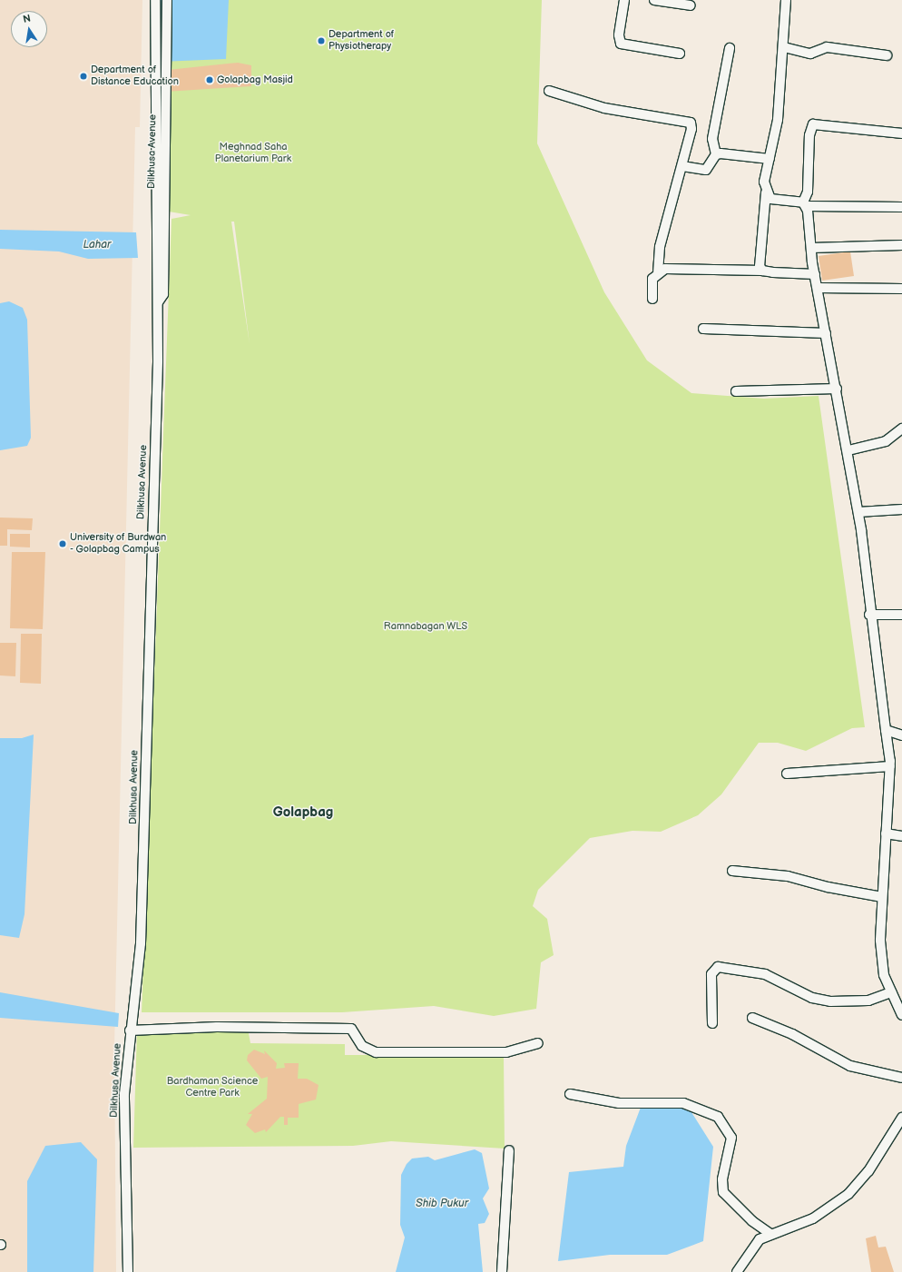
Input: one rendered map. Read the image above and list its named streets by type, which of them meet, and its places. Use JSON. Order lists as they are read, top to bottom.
{
  "streets": {
    "street": ["Dilkhusa Avenue"]
  },
  "districts": ["Golapbag"],
  "water": ["Lahar", "Shib Pukur"],
  "parks": ["Meghnad Saha Planetarium Park", "Ramnabagan WLS", "Bardhaman Science Centre Park"],
  "places": [
    "Department of Physiotherapy",
    "Department of Distance Education",
    "Golapbag Masjid",
    "University of Burdwan - Golapbag Campus"
  ],
  "north": "top"
}
